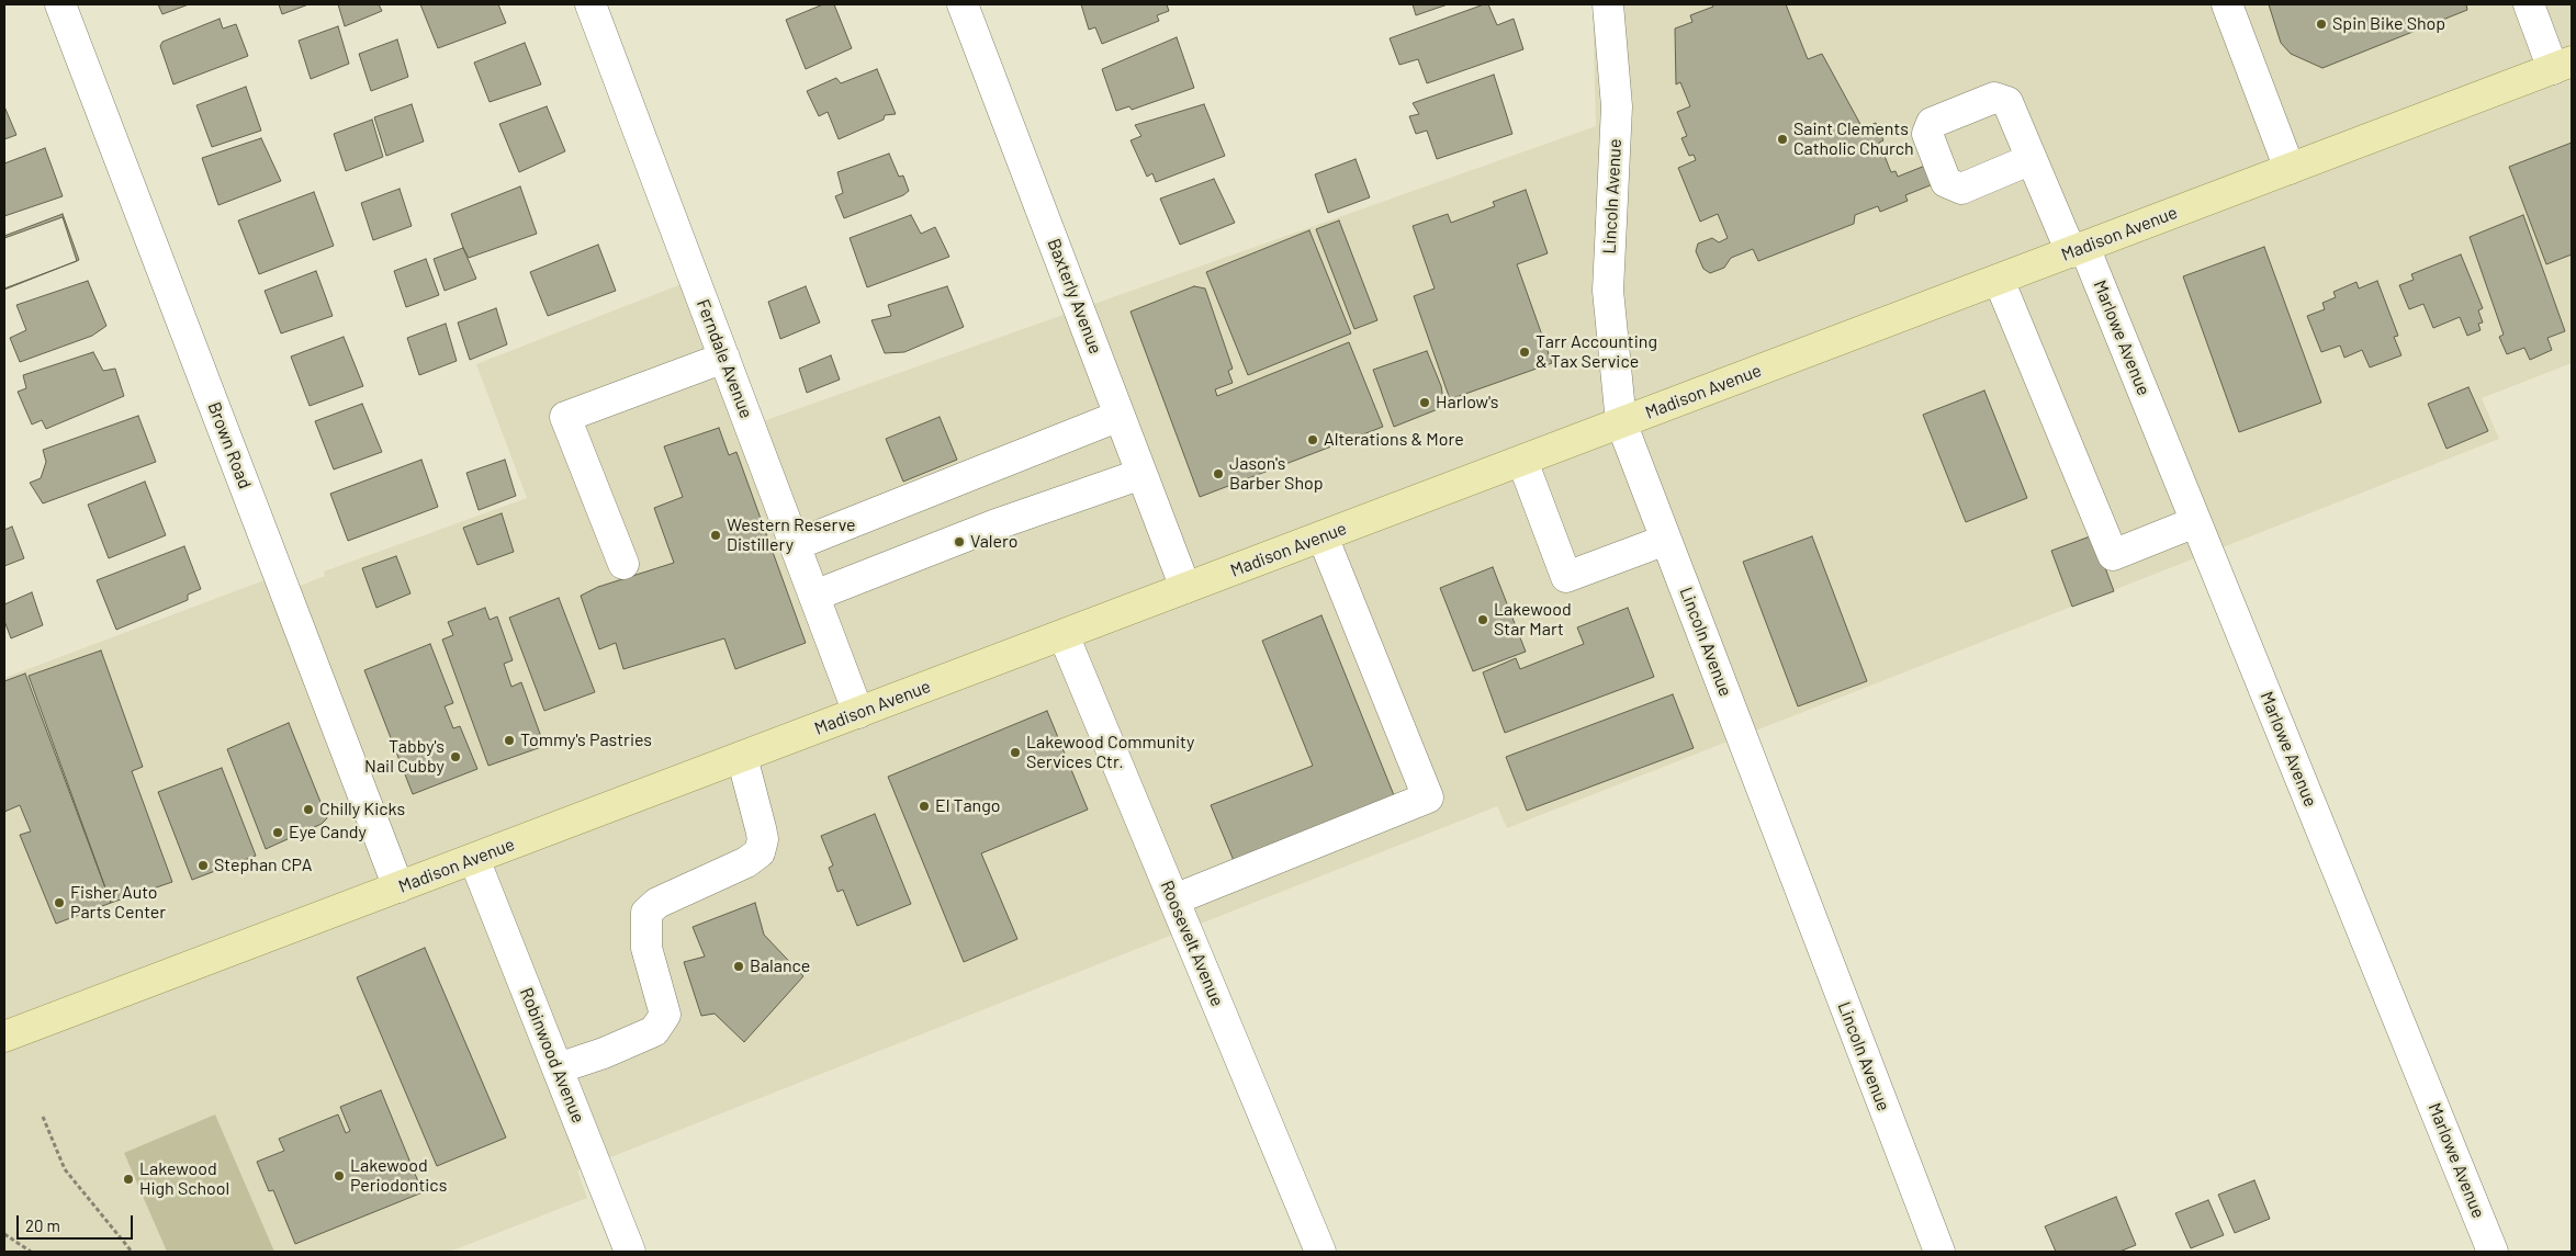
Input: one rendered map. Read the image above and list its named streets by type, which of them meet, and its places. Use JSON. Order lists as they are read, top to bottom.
{
  "streets": {
    "main road": ["Madison Avenue"],
    "street": [
      "Lincoln Avenue",
      "Baxterly Avenue",
      "Marlowe Avenue",
      "Ferndale Avenue",
      "Brown Road",
      "Roosevelt Avenue",
      "Robinwood Avenue"
    ]
  },
  "crossings": [
    ["Lincoln Avenue", "Madison Avenue"],
    ["Madison Avenue", "Baxterly Avenue"],
    ["Madison Avenue", "Marlowe Avenue"],
    ["Madison Avenue", "Ferndale Avenue"],
    ["Madison Avenue", "Brown Road"],
    ["Madison Avenue", "Roosevelt Avenue"],
    ["Madison Avenue", "Robinwood Avenue"]
  ],
  "places": [
    "Spin Bike Shop",
    "Saint Clements Catholic Church",
    "Tarr Accounting & Tax Service",
    "Harlow's",
    "Alterations & More",
    "Jason's Barber Shop",
    "Western Reserve Distillery",
    "Valero",
    "Lakewood Star Mart",
    "Tommy's Pastries",
    "Lakewood Community Services Ctr.",
    "Tabby's Nail Cubby",
    "El Tango",
    "Chilly Kicks",
    "Eye Candy",
    "Stephan CPA",
    "Fisher Auto Parts Center",
    "Balance",
    "Lakewood Periodontics",
    "Lakewood High School"
  ],
  "scale_bar": "20 m"
}
